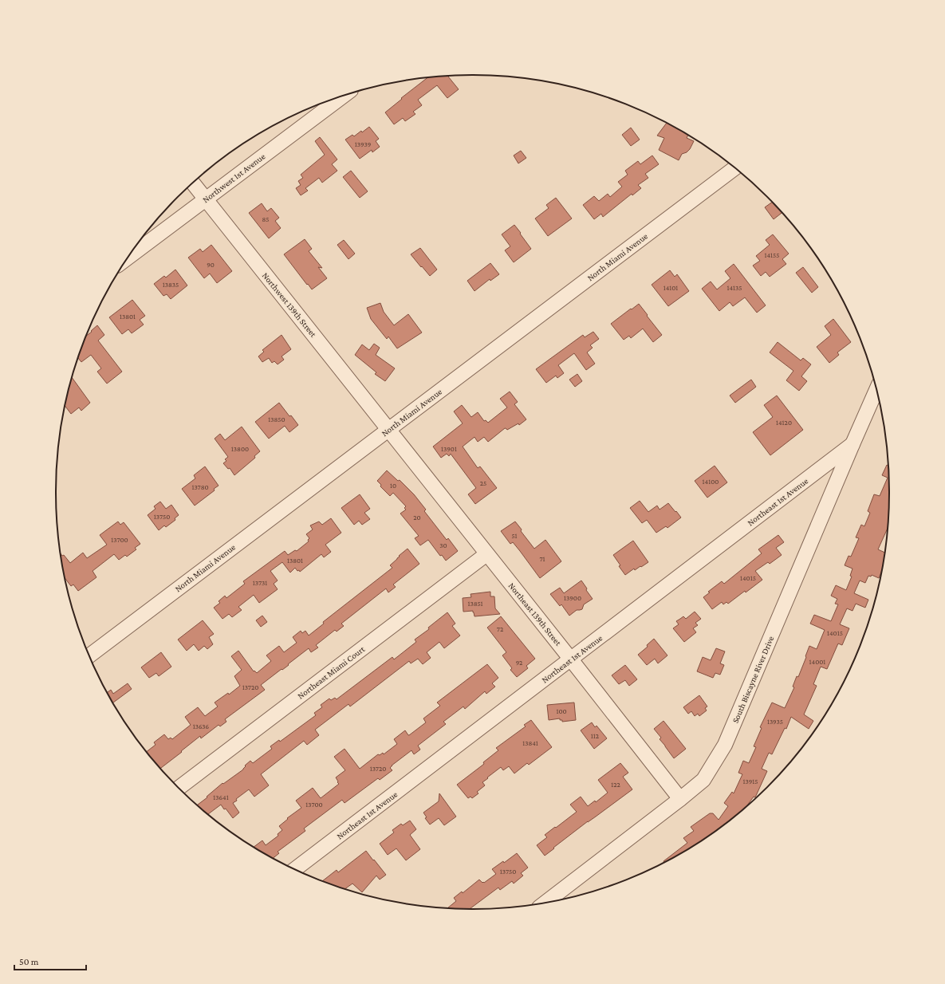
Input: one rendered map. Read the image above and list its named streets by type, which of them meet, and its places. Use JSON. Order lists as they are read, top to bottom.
{
  "streets": {
    "street": [
      "Northwest 1st Avenue",
      "North Miami Avenue",
      "Northwest 139th Street",
      "Northeast 1st Avenue",
      "Northeast 139th Street",
      "Northeast Miami Court",
      "South Biscayne River Drive"
    ]
  },
  "crossings": [
    ["Northwest 1st Avenue", "Northwest 139th Street"],
    ["North Miami Avenue", "Northwest 139th Street"],
    ["North Miami Avenue", "Northeast 139th Street"],
    ["Northwest 139th Street", "Northeast 139th Street"],
    ["Northeast 1st Avenue", "Northeast 139th Street"],
    ["Northeast 1st Avenue", "South Biscayne River Drive"],
    ["Northeast 139th Street", "Northeast Miami Court"],
    ["Northeast 139th Street", "South Biscayne River Drive"]
  ],
  "house_numbers": [
    "13939",
    "85",
    "14155",
    "90",
    "13835",
    "14101",
    "14135",
    "13801",
    "13850",
    "14120",
    "13800",
    "13901",
    "14100",
    "25",
    "10",
    "13780",
    "13750",
    "20",
    "51",
    "13700",
    "30",
    "71",
    "13801",
    "14015",
    "13731",
    "13900",
    "13851",
    "72",
    "14015",
    "14001",
    "92",
    "13720",
    "100",
    "13935",
    "13636",
    "112",
    "13841",
    "13720",
    "13915",
    "122",
    "13641",
    "13700",
    "13750"
  ],
  "scale_bar": "50 m"
}
